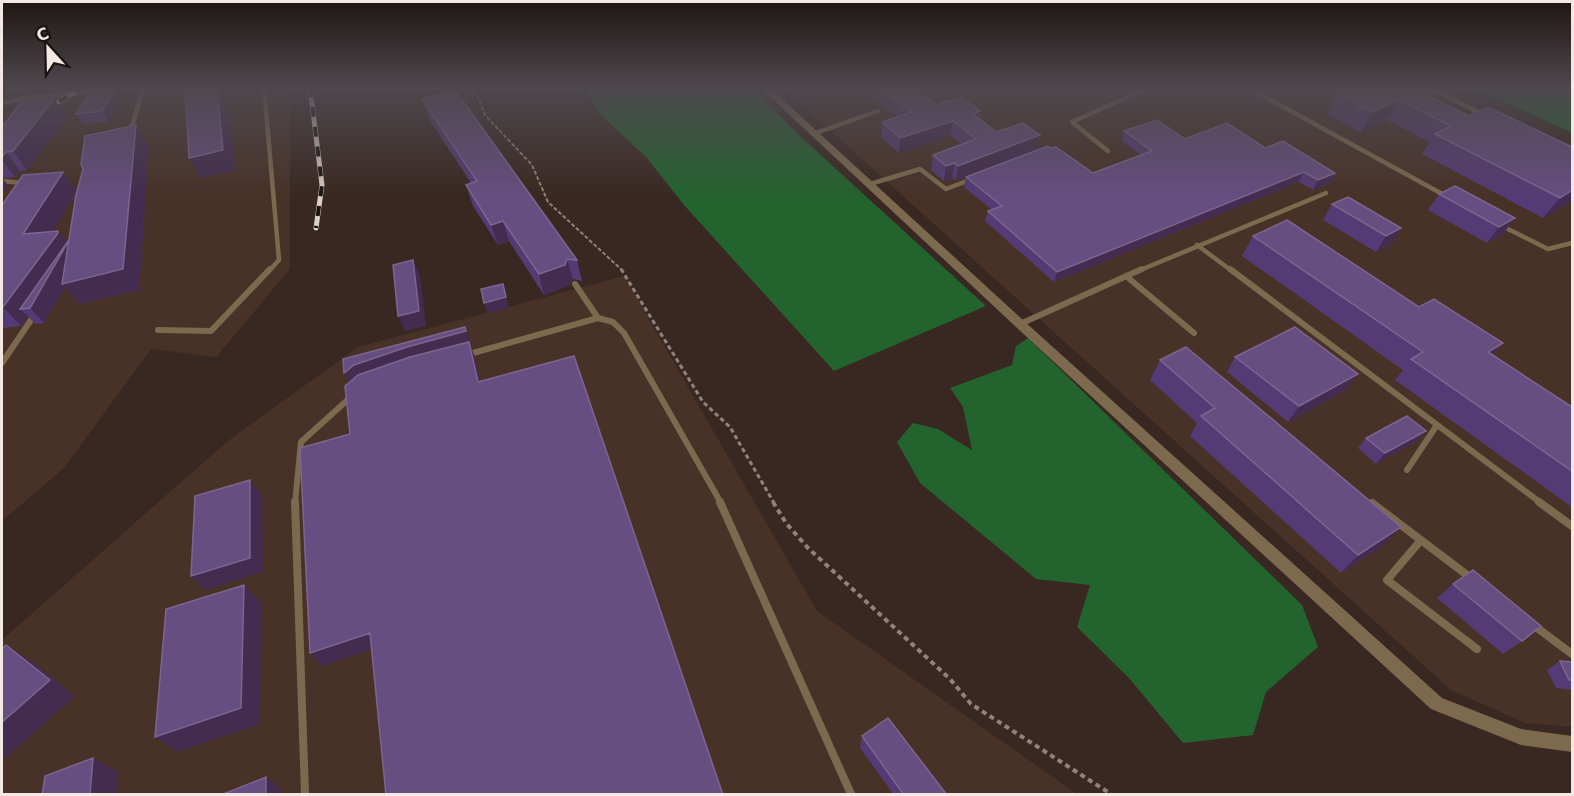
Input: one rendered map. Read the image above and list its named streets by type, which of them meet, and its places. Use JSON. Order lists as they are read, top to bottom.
{
  "north": "top"
}
